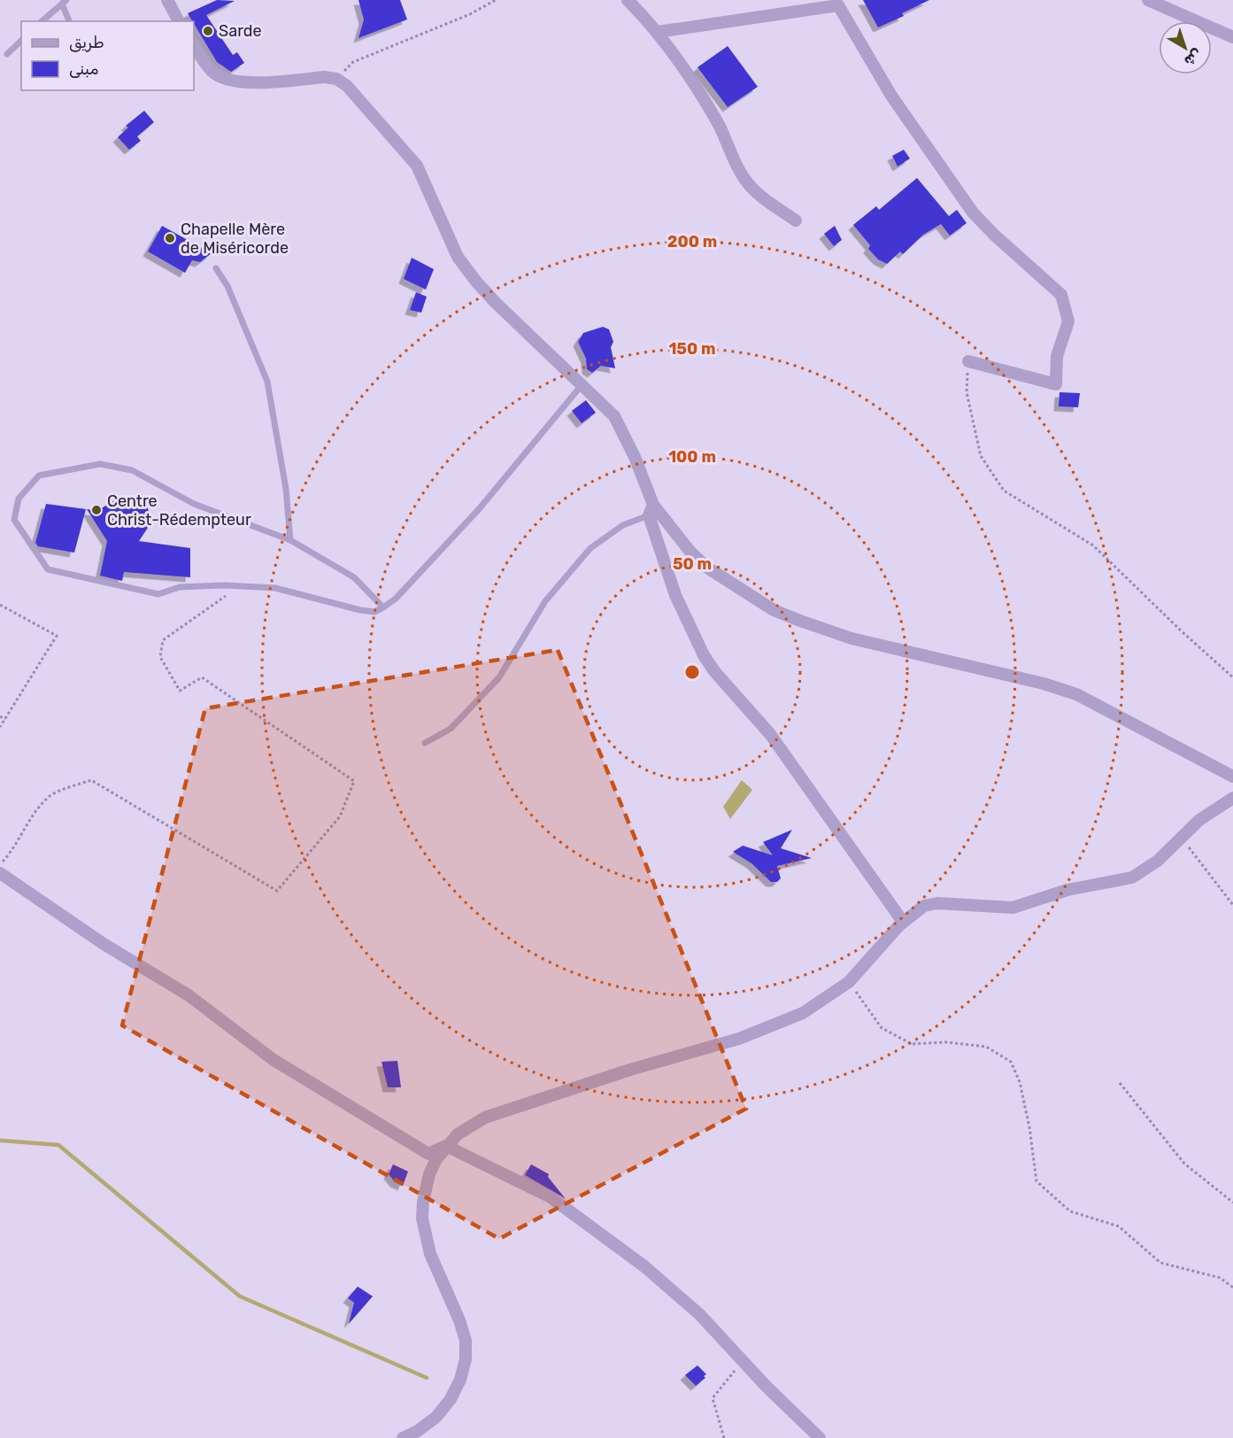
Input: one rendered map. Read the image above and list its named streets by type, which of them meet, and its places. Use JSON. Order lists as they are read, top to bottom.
{
  "places": ["Sarde", "Chapelle Mère de Miséricorde", "Centre Christ-Rédempteur"],
  "legend": ["طريق", "مبنى"],
  "north": "bottom right",
  "rings": [
    "200 m",
    "150 m",
    "100 m",
    "50 m"
  ]
}
